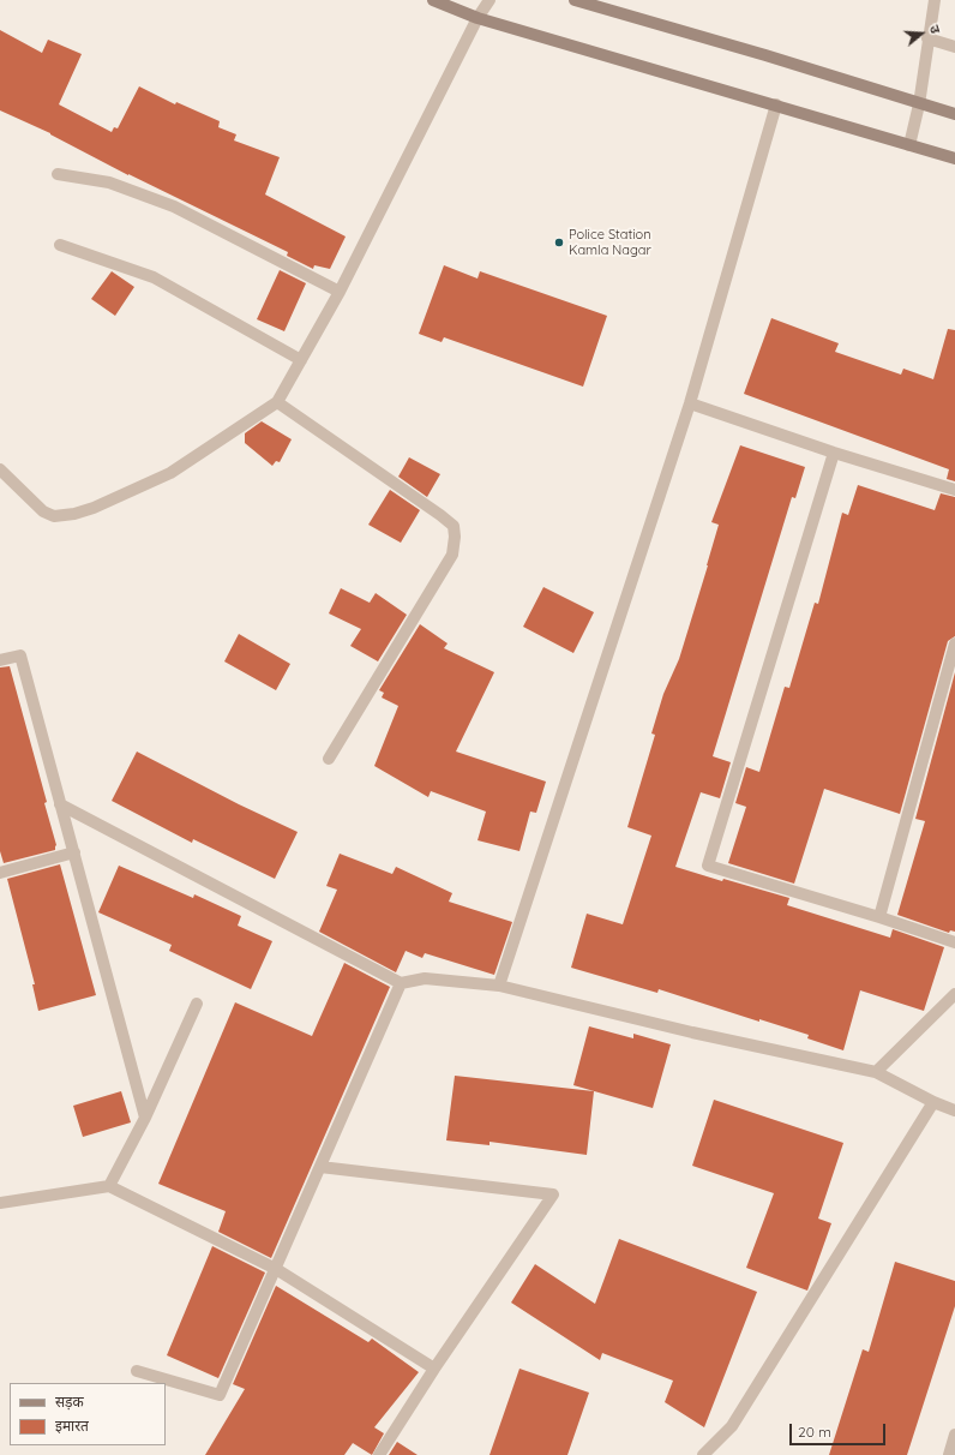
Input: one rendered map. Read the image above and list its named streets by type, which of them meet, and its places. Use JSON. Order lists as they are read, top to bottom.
{
  "places": ["Police Station Kamla Nagar"],
  "legend": ["सड़क", "इमारत"],
  "scale_bar": "20 m",
  "north": "right"
}
